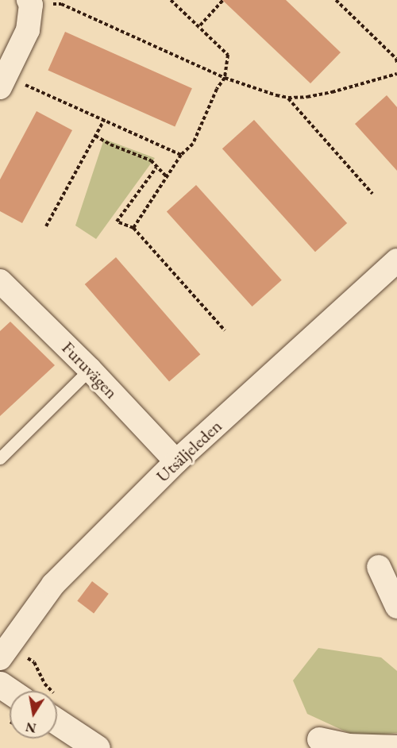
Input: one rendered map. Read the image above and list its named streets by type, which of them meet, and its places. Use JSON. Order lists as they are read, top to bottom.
{
  "streets": {
    "street": ["Furuvägen", "Utsäljeleden"]
  },
  "crossings": [
    ["Furuvägen", "Utsäljeleden"]
  ],
  "north": "bottom"
}
